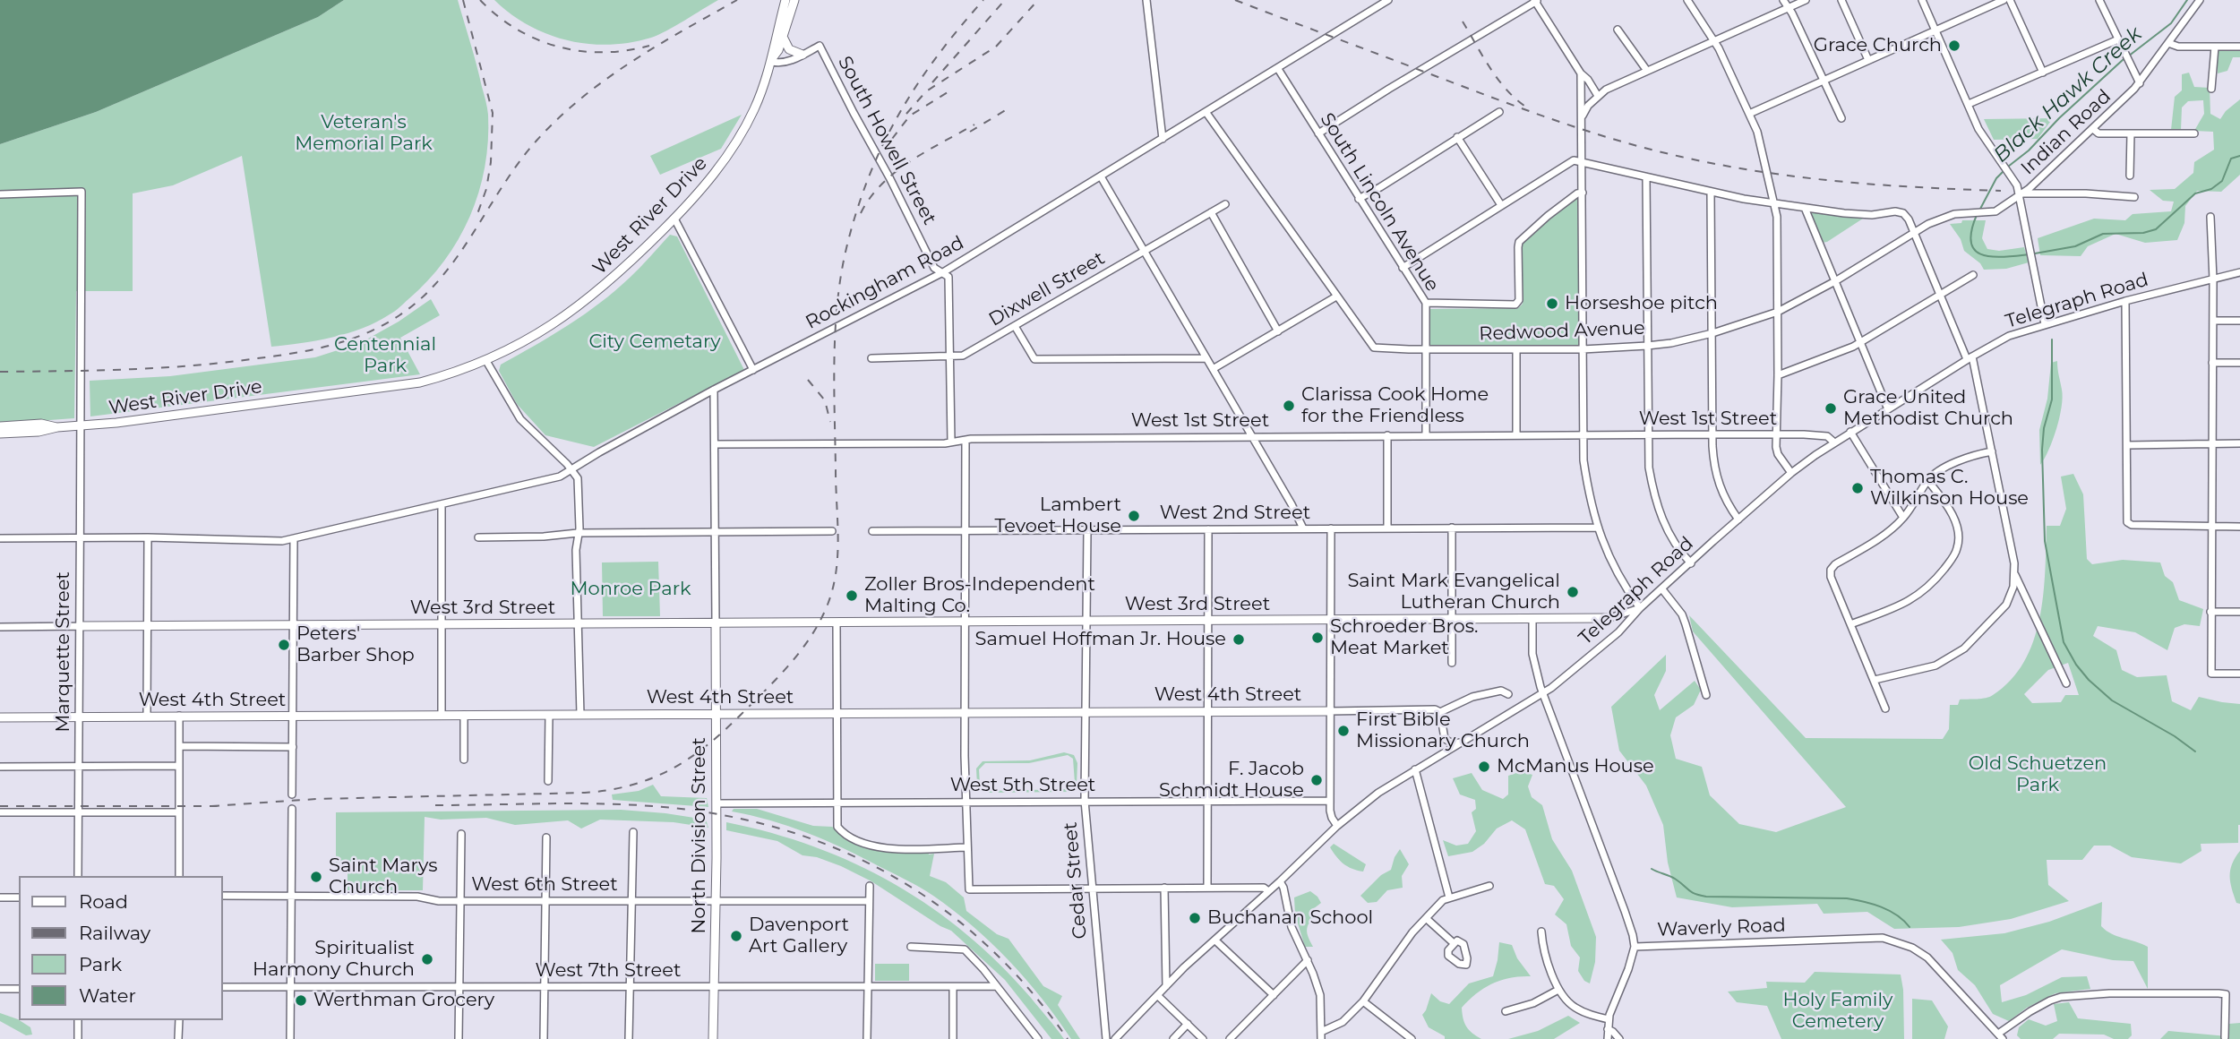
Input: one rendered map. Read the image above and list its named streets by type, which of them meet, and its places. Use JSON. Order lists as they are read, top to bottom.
{
  "streets": {
    "main road": [
      "West River Drive",
      "West 3rd Street",
      "West 4th Street",
      "North Division Street"
    ],
    "street": [
      "Indian Road",
      "South Howell Street",
      "South Lincoln Avenue",
      "Rockingham Road",
      "Dixwell Street",
      "Telegraph Road",
      "Redwood Avenue",
      "West 1st Street",
      "West 2nd Street",
      "Marquette Street",
      "West 5th Street",
      "Cedar Street",
      "West 6th Street",
      "Waverly Road",
      "West 7th Street"
    ]
  },
  "crossings": [
    ["Indian Road", "Redwood Avenue"],
    ["South Howell Street", "West River Drive"],
    ["South Howell Street", "Rockingham Road"],
    ["South Howell Street", "Dixwell Street"],
    ["South Howell Street", "West 1st Street"],
    ["South Lincoln Avenue", "Rockingham Road"],
    ["South Lincoln Avenue", "Redwood Avenue"],
    ["South Lincoln Avenue", "West 1st Street"],
    ["West River Drive", "Marquette Street"],
    ["Rockingham Road", "North Division Street"],
    ["Telegraph Road", "West 1st Street"],
    ["Telegraph Road", "West 3rd Street"],
    ["Telegraph Road", "Waverly Road"],
    ["West 1st Street", "North Division Street"],
    ["West 2nd Street", "Cedar Street"],
    ["West 3rd Street", "Marquette Street"],
    ["West 3rd Street", "North Division Street"],
    ["West 3rd Street", "Cedar Street"],
    ["West 3rd Street", "Waverly Road"],
    ["Marquette Street", "West 4th Street"],
    ["West 4th Street", "North Division Street"],
    ["West 4th Street", "Cedar Street"],
    ["West 5th Street", "North Division Street"],
    ["West 5th Street", "Cedar Street"],
    ["North Division Street", "West 6th Street"],
    ["North Division Street", "West 7th Street"]
  ],
  "water": ["Black Hawk Creek"],
  "parks": [
    "Veteran's Memorial Park",
    "City Cemetary",
    "Centennial Park",
    "Monroe Park",
    "Old Schuetzen Park",
    "Holy Family Cemetery"
  ],
  "places": [
    "Grace Church",
    "Horseshoe pitch",
    "Clarissa Cook Home for the Friendless",
    "Grace United Methodist Church",
    "Thomas C. Wilkinson House",
    "Lambert Tevoet House",
    "Saint Mark Evangelical Lutheran Church",
    "Zoller Bros-Independent Malting Co.",
    "Schroeder Bros. Meat Market",
    "Samuel Hoffman Jr. House",
    "Peters' Barber Shop",
    "First Bible Missionary Church",
    "McManus House",
    "F. Jacob Schmidt House",
    "Saint Marys Church",
    "Buchanan School",
    "Davenport Art Gallery",
    "Spiritualist Harmony Church",
    "Werthman Grocery"
  ],
  "legend": [
    "Road",
    "Railway",
    "Park",
    "Water"
  ]
}
